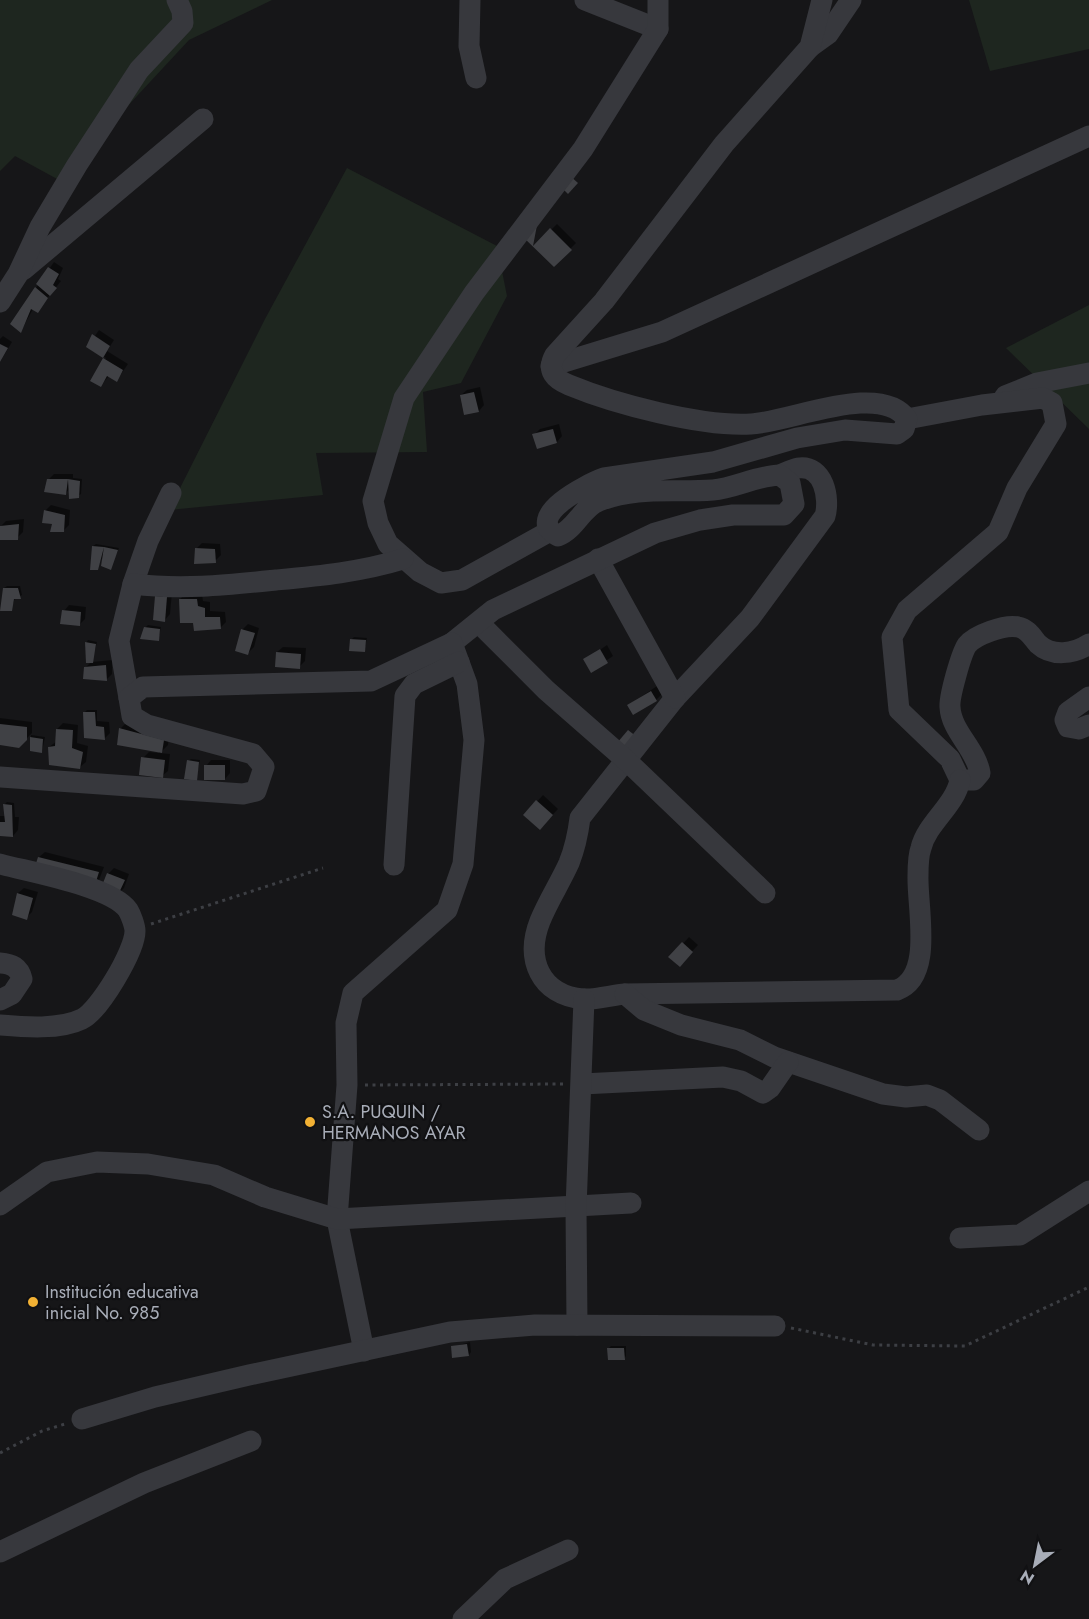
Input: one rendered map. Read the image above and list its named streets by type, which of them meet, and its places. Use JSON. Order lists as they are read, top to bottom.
{
  "places": ["S.A. PUQUIN / HERMANOS AYAR", "Institución educativa inicial No. 985"],
  "north": "bottom left"
}
